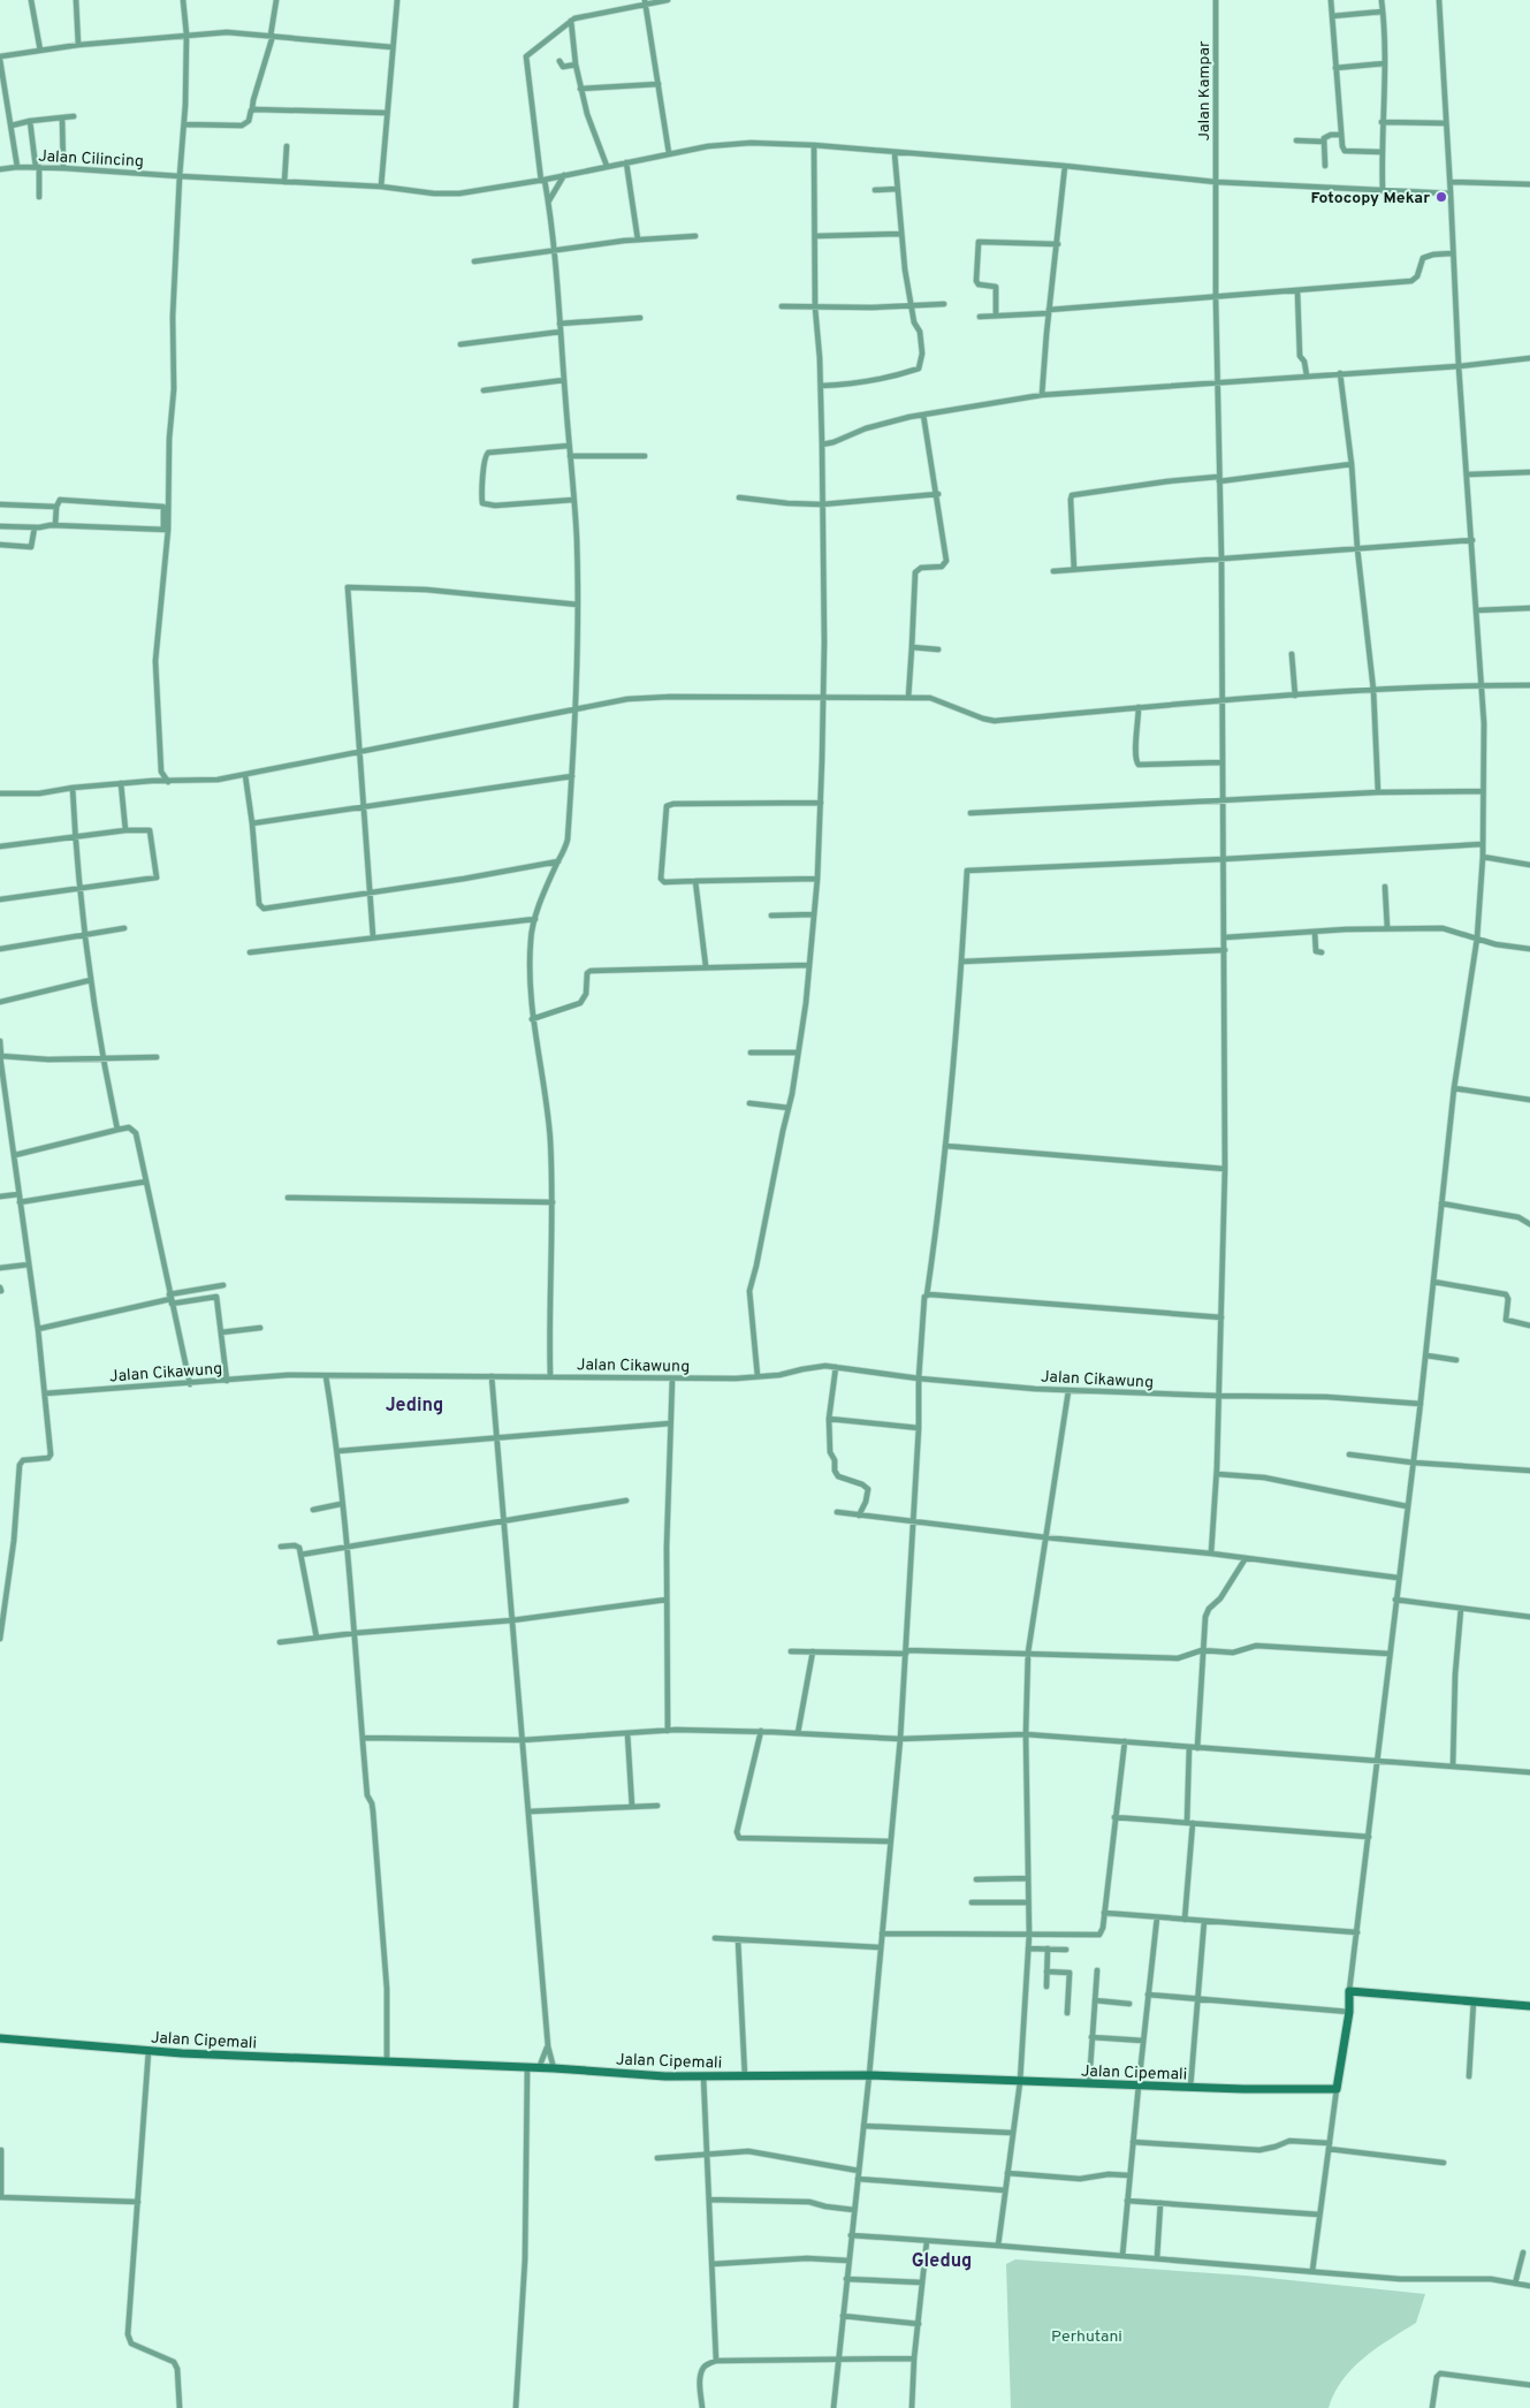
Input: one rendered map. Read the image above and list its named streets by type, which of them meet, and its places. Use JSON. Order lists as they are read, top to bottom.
{
  "streets": {
    "main road": ["Jalan Cipemali"],
    "street": ["Jalan Kampar", "Jalan Cilincing", "Jalan Cikawung"]
  },
  "crossings": [
    ["Jalan Kampar", "Jalan Cilincing"],
    ["Jalan Kampar", "Jalan Cikawung"]
  ],
  "districts": ["Jeding", "Gledug"],
  "parks": ["Perhutani"],
  "places": ["Fotocopy Mekar"]
}
